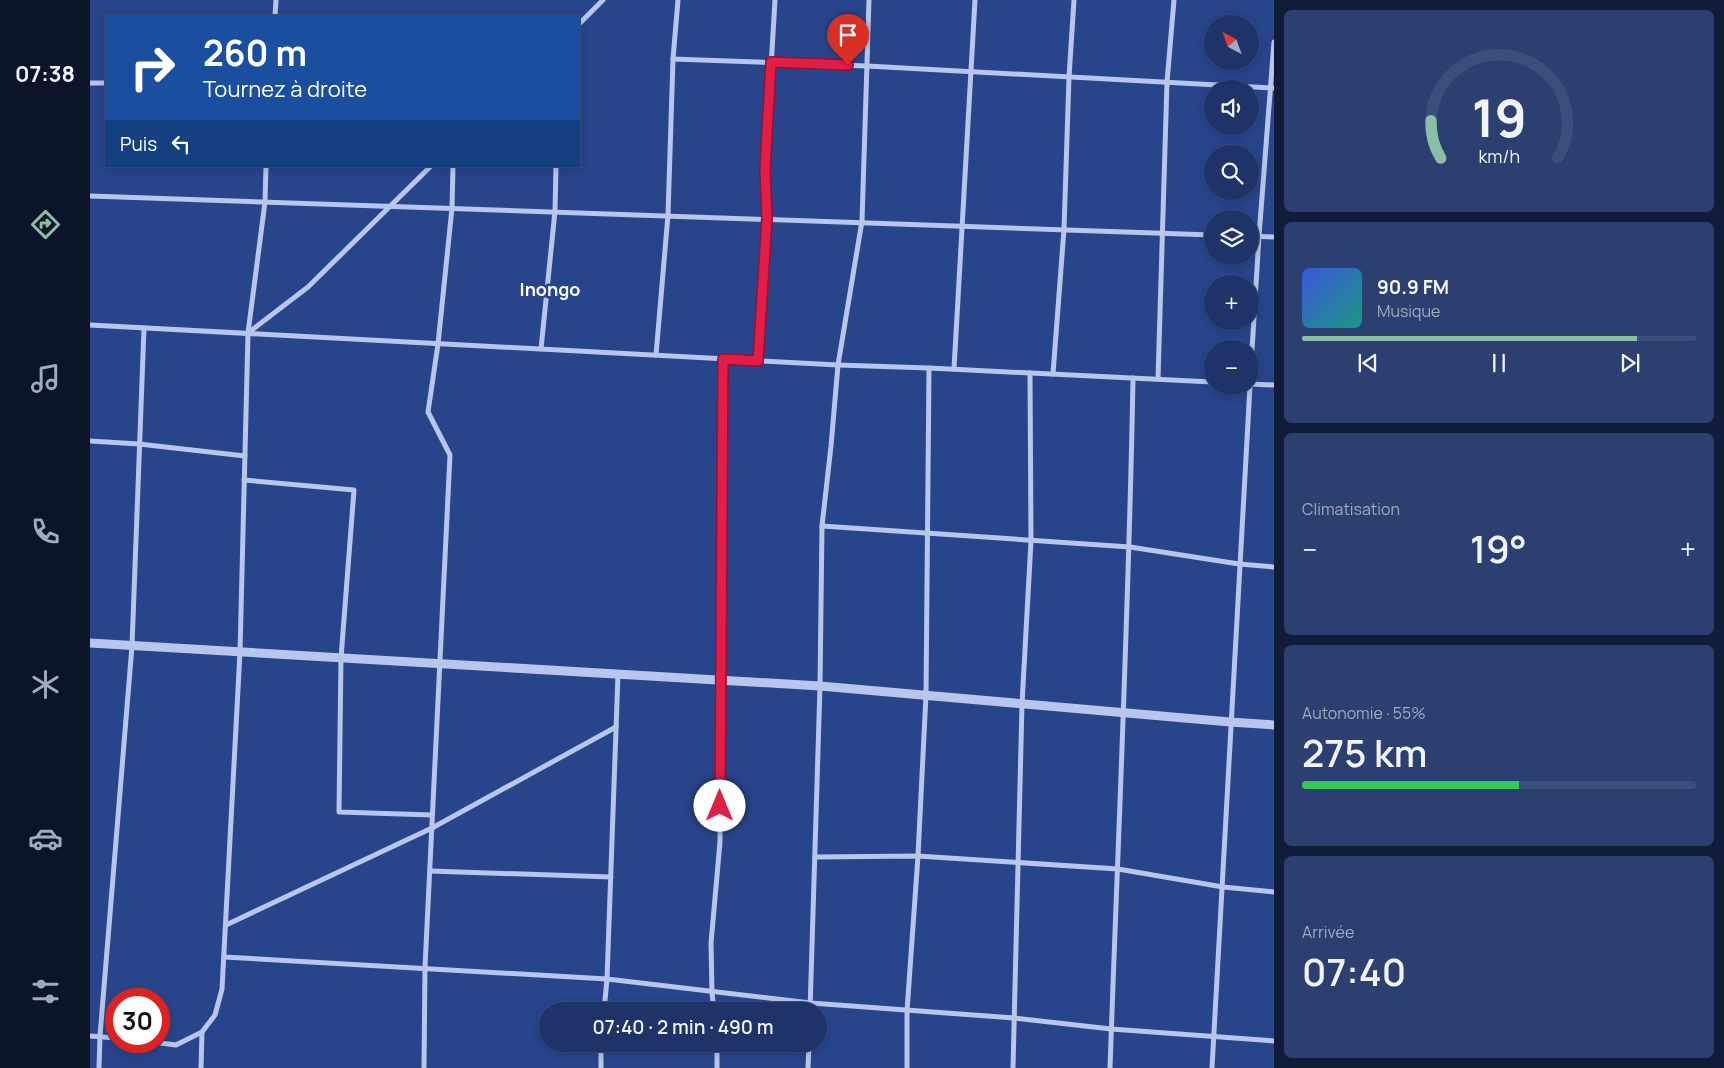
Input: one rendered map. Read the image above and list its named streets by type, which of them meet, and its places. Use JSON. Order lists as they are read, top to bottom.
{
  "districts": ["Inongo"],
  "north": "top left",
  "page": {
    "tabs": "07:38",
    "map_buttons": ["+", "−"],
    "turn": ["260 m", "Tournez à droite"],
    "then": "Puis",
    "song": ["90.9 FM", "Musique"],
    "tile": [
      "Climatisation",
      ["Autonomie · 55%", "275 km"],
      ["Arrivée", "07:40"]
    ],
    "heat": ["−", "19°", "+"],
    "limit": "30",
    "trip": "07:40 · 2 min · 490 m",
    "gauge": ["19", "km/h"]
  }
}
